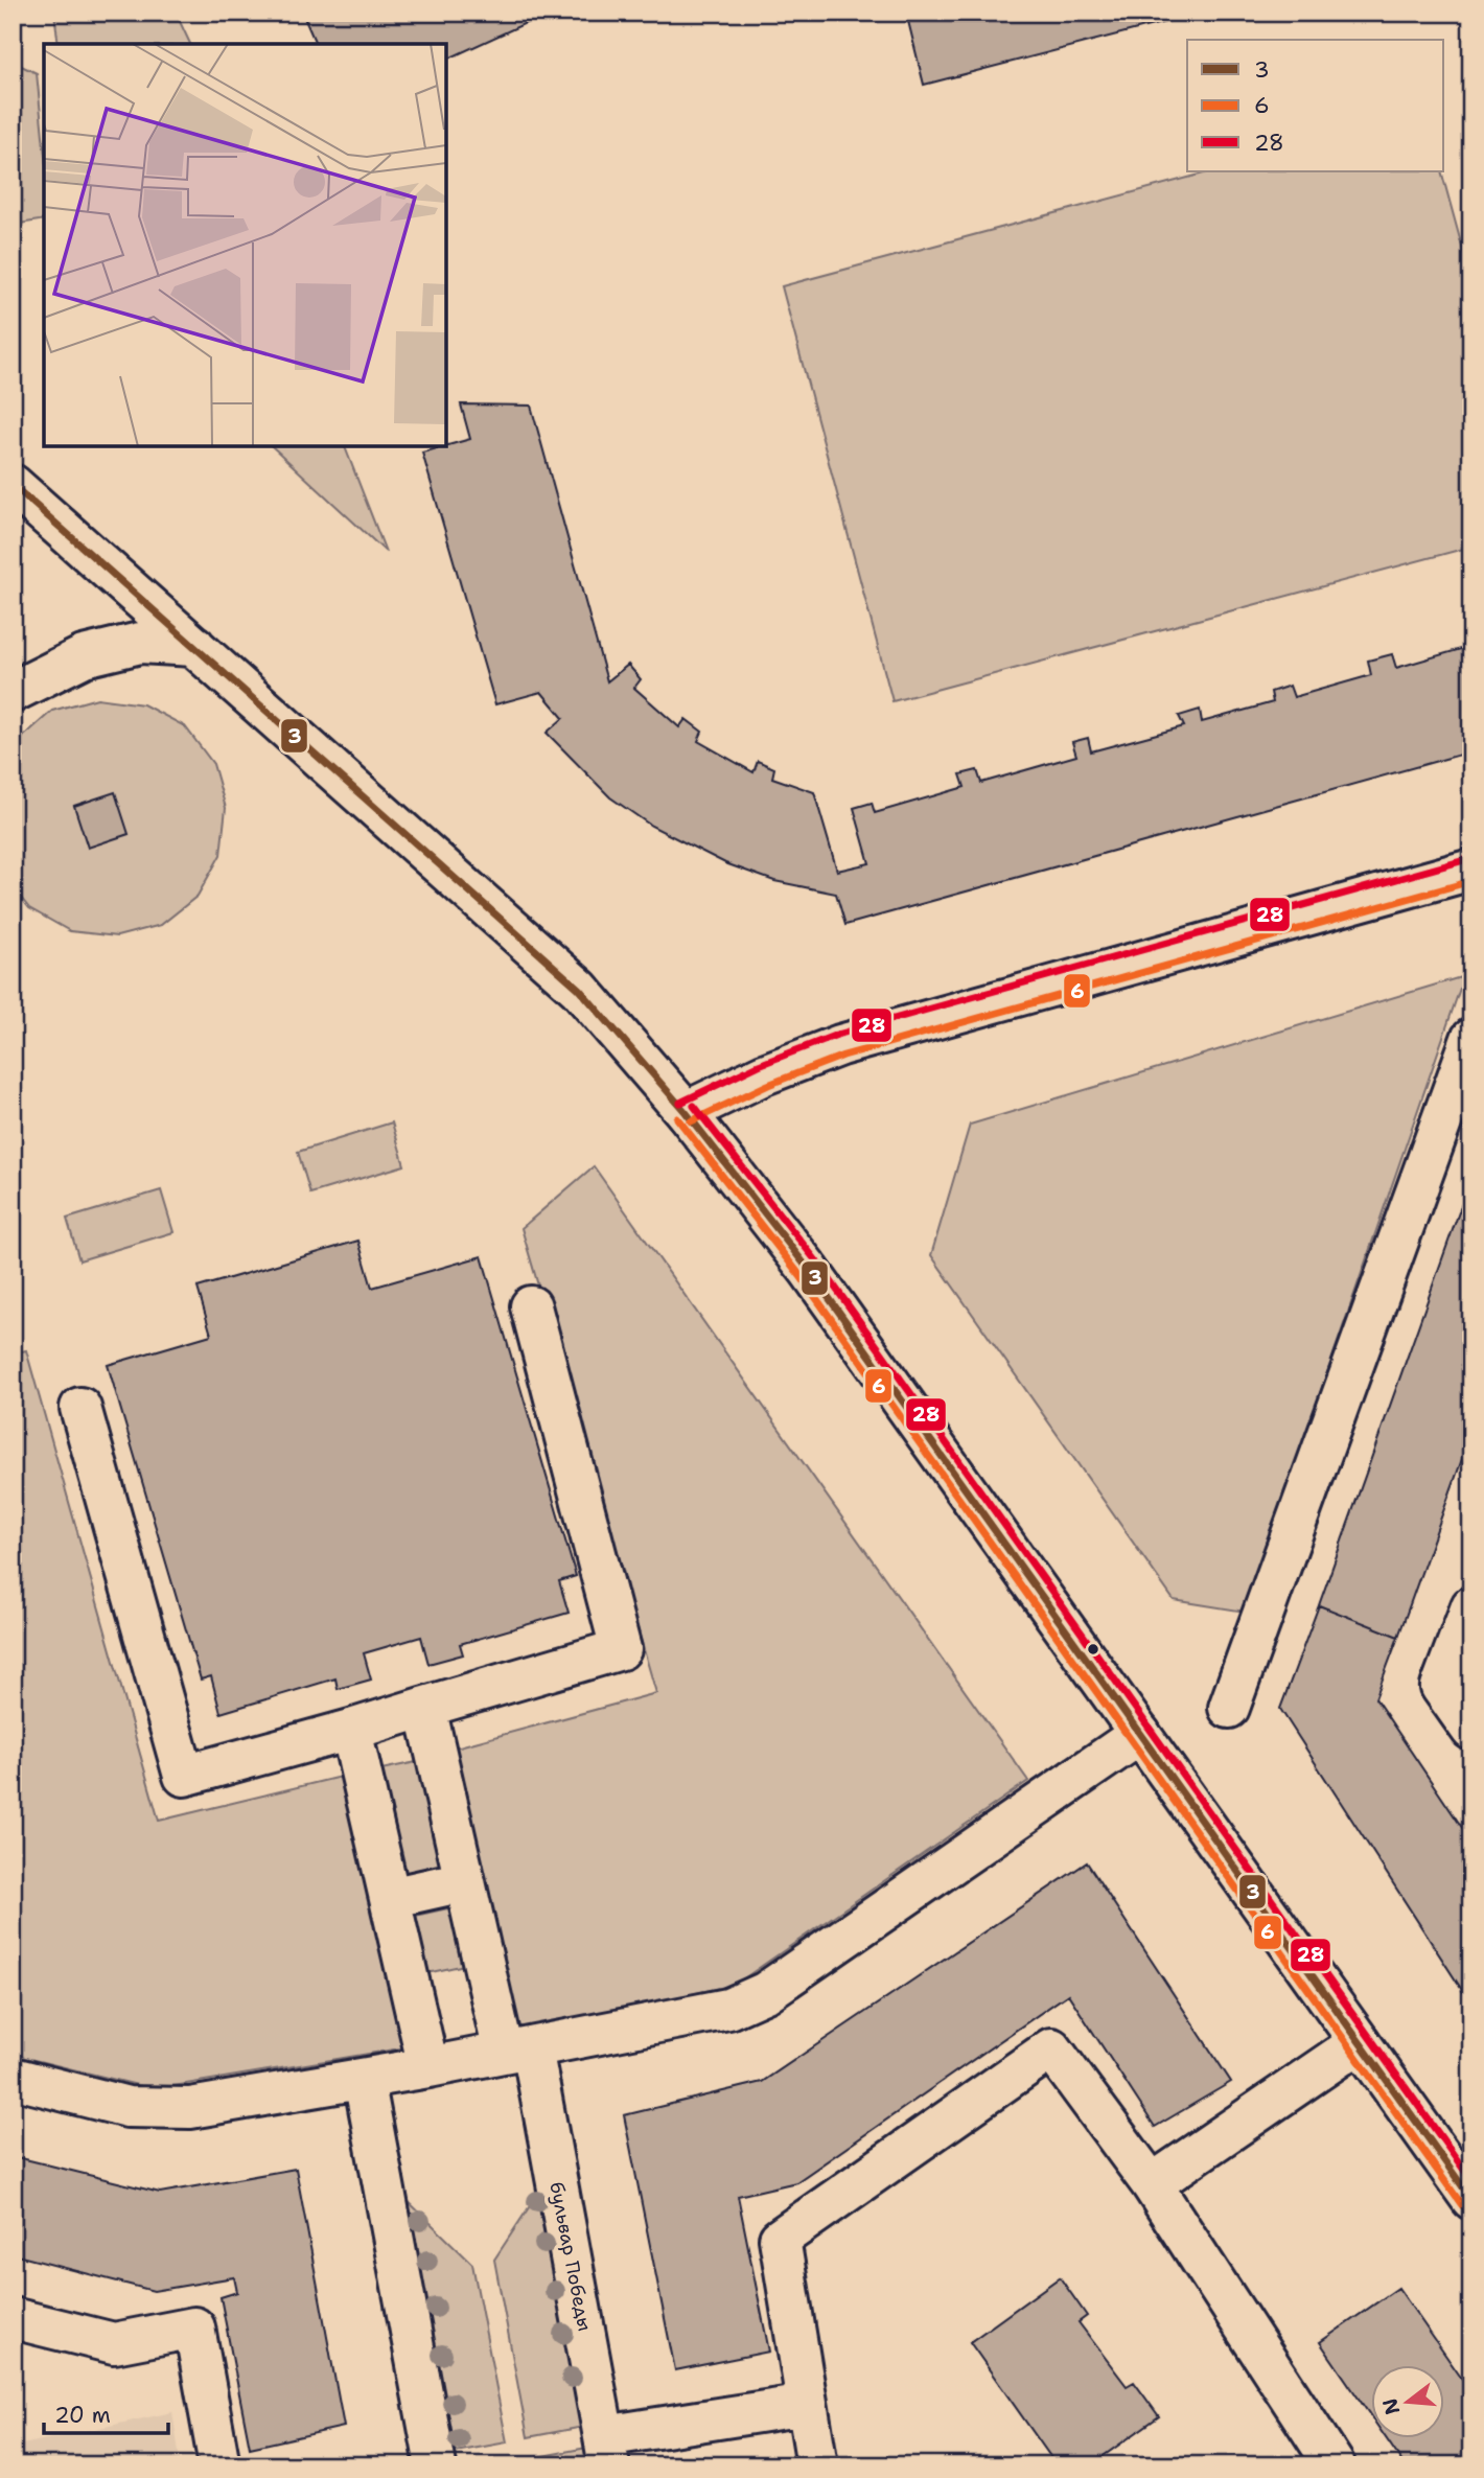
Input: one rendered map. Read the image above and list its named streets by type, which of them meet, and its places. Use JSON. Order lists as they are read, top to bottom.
{
  "streets": {
    "street": ["бульвар Победы"]
  },
  "lines": ["transit line 3", "transit line 28", "transit line 6"],
  "legend": ["3", "6", "28"],
  "scale_bar": "20 m",
  "north": "left"
}
